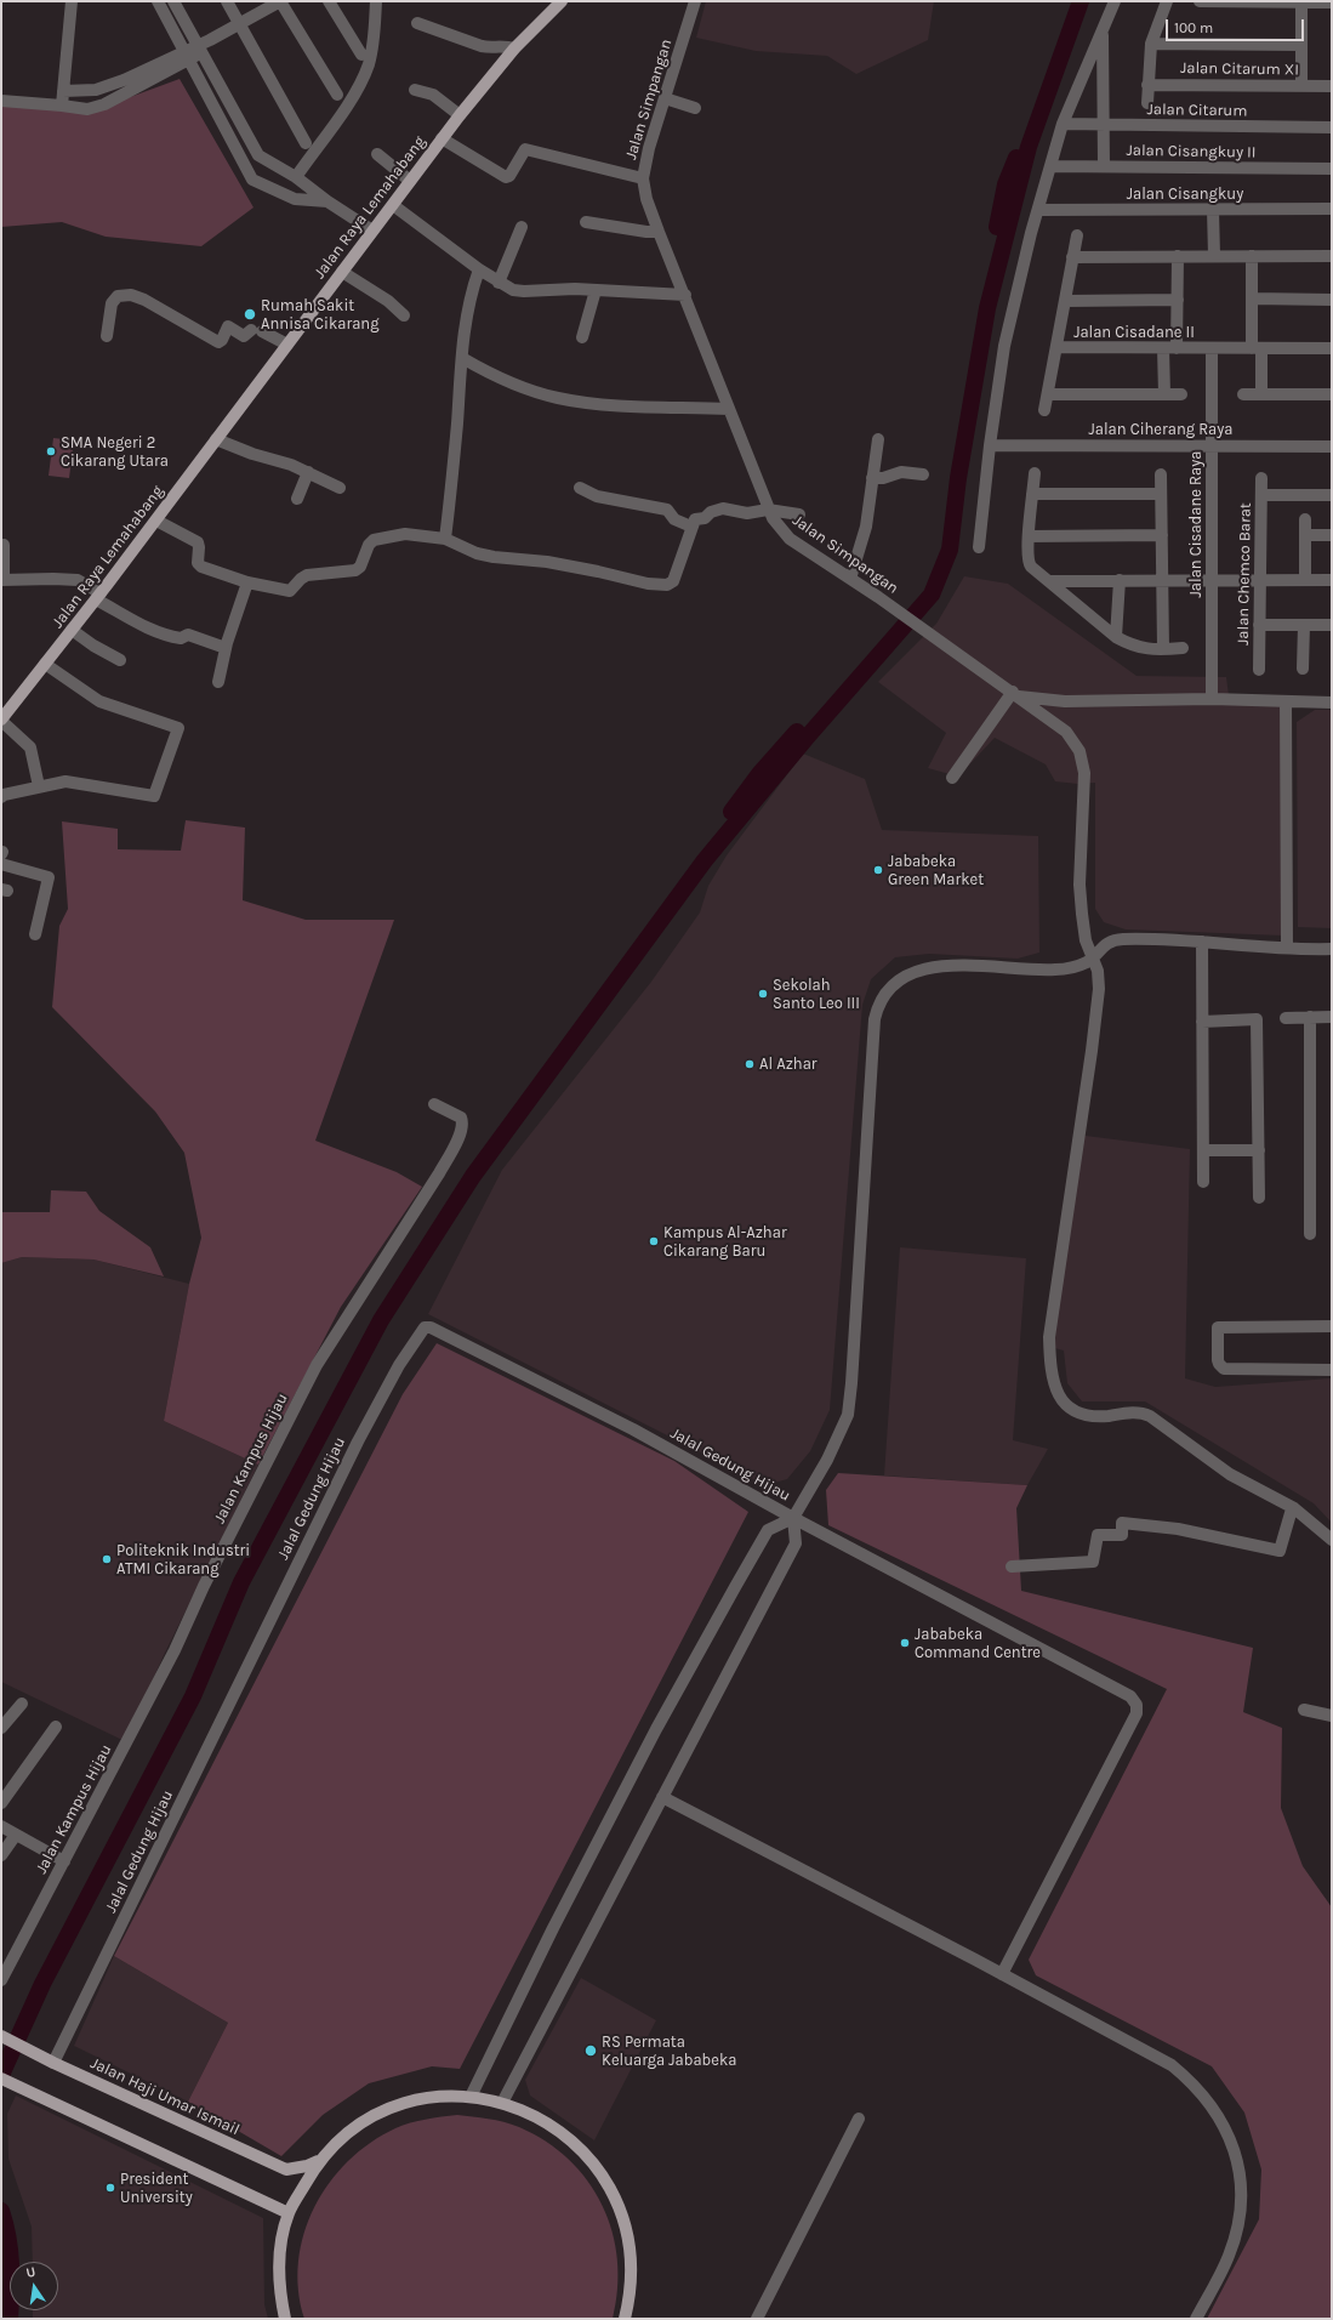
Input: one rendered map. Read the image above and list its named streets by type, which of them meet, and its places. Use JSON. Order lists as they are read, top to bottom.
{
  "streets": {
    "main road": ["Jalan Raya Lemahabang", "Jalan Haji Umar Ismail"],
    "street": [
      "Jalan Citarum XI",
      "Jalan Simpangan",
      "Jalan Citarum",
      "Jalan Cisangkuy II",
      "Jalan Cisangkuy",
      "Jalan Cisadane II",
      "Jalan Ciherang Raya",
      "Jalan Cisadane Raya",
      "Jalan Chemco Barat",
      "Jalan Kampus Hijau",
      "Jalal Gedung Hijau"
    ]
  },
  "crossings": [
    ["Jalan Cisadane II", "Jalan Cisadane Raya"],
    ["Jalan Ciherang Raya", "Jalan Cisadane Raya"],
    ["Jalal Gedung Hijau", "Jalan Haji Umar Ismail"]
  ],
  "places": [
    "Rumah Sakit Annisa Cikarang",
    "SMA Negeri 2 Cikarang Utara",
    "Jababeka Green Market",
    "Sekolah Santo Leo III",
    "Al Azhar",
    "Kampus Al-Azhar Cikarang Baru",
    "Politeknik Industri ATMI Cikarang",
    "Jababeka Command Centre",
    "RS Permata Keluarga Jababeka",
    "President University"
  ],
  "scale_bar": "100 m",
  "north": "top"
}
